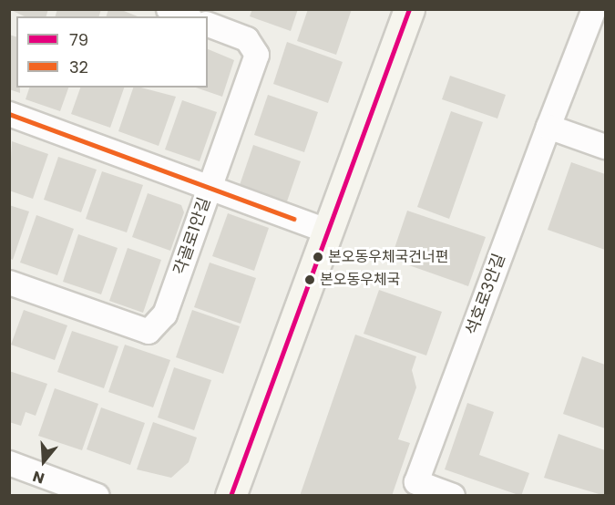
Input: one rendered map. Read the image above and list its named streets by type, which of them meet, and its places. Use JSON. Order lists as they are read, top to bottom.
{
  "streets": {
    "street": ["각골로1안길", "석호로3안길"]
  },
  "places": ["본오동우체국건너편", "본오동우체국"],
  "lines": ["transit line 79", "transit line 32"],
  "legend": ["79", "32"],
  "north": "bottom"
}
